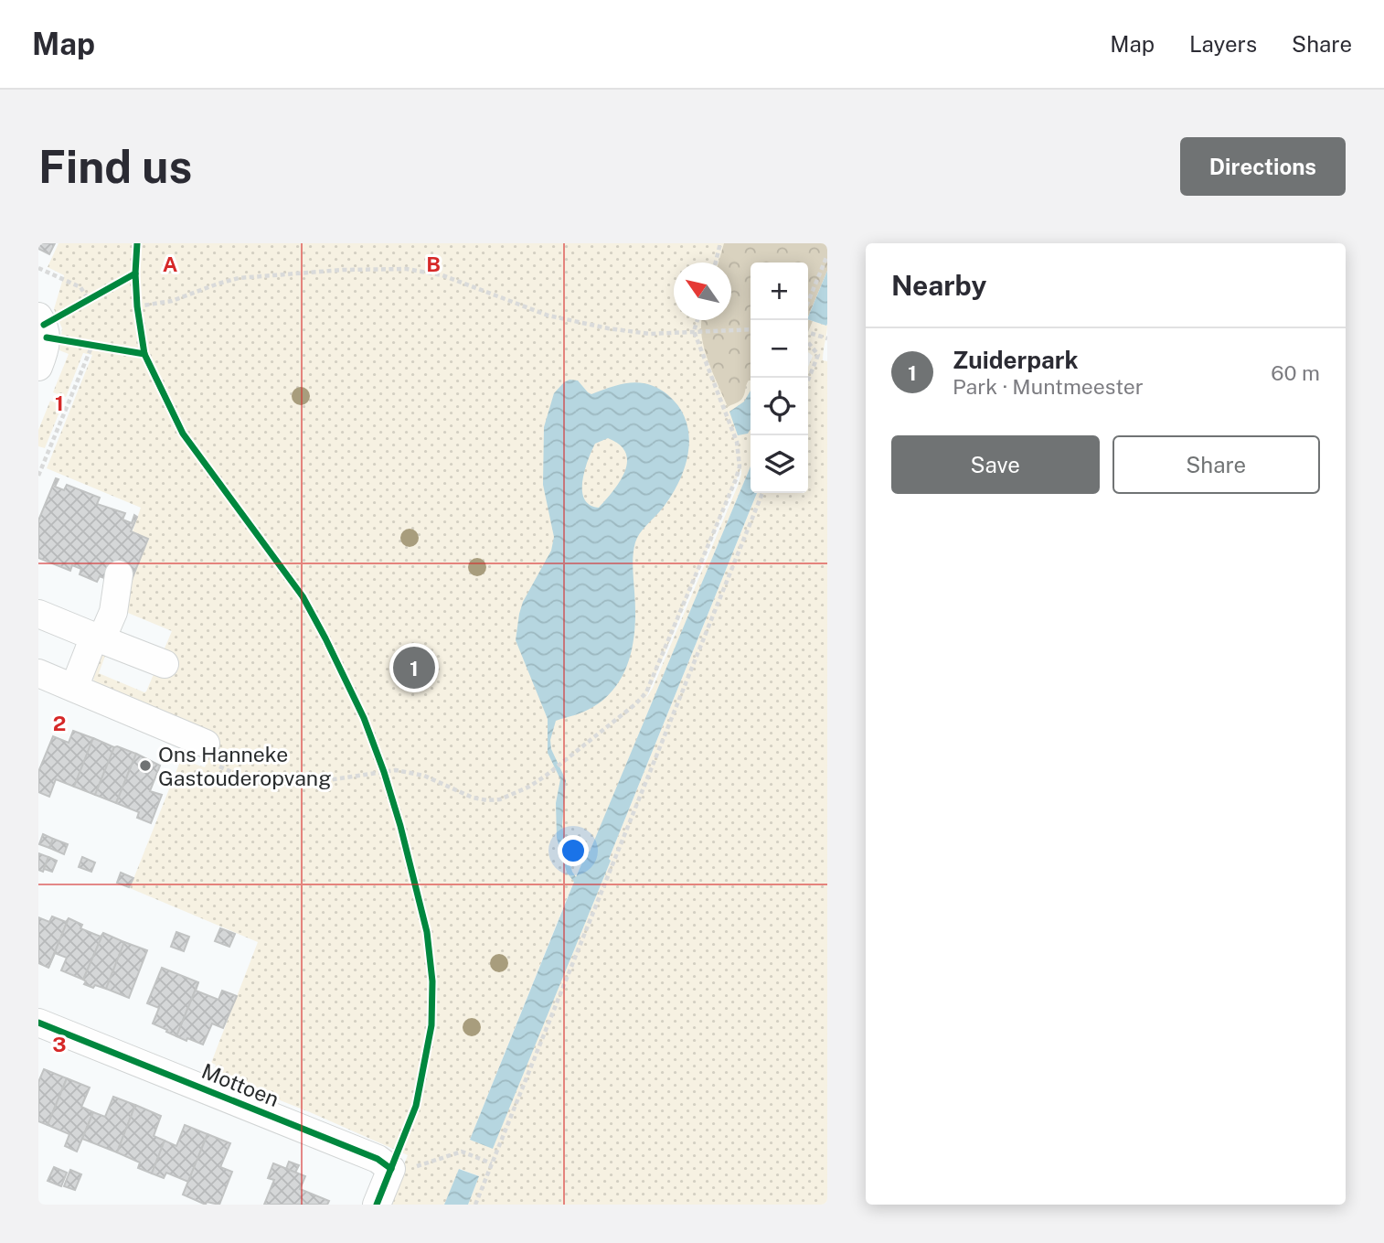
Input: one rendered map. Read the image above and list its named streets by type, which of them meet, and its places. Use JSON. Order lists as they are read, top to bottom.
{
  "streets": {
    "street": ["Mottoen"]
  },
  "places": ["Ons Hanneke Gastouderopvang"],
  "north": "top left",
  "page": {
    "header": "Map",
    "nav": ["Map", "Layers", "Share"],
    "buttons": [
      "Directions",
      ["Save", "Share"]
    ],
    "title": "Find us",
    "heading": "Nearby",
    "map_buttons": ["+", "−"],
    "list": [
      {
        "mark": "1",
        "name": "Zuiderpark",
        "note": "Park · Muntmeester",
        "value": "60 m"
      }
    ],
    "pins": "1"
  },
  "grid": {
    "columns": ["A", "B"],
    "rows": ["1", "2", "3"]
  }
}
